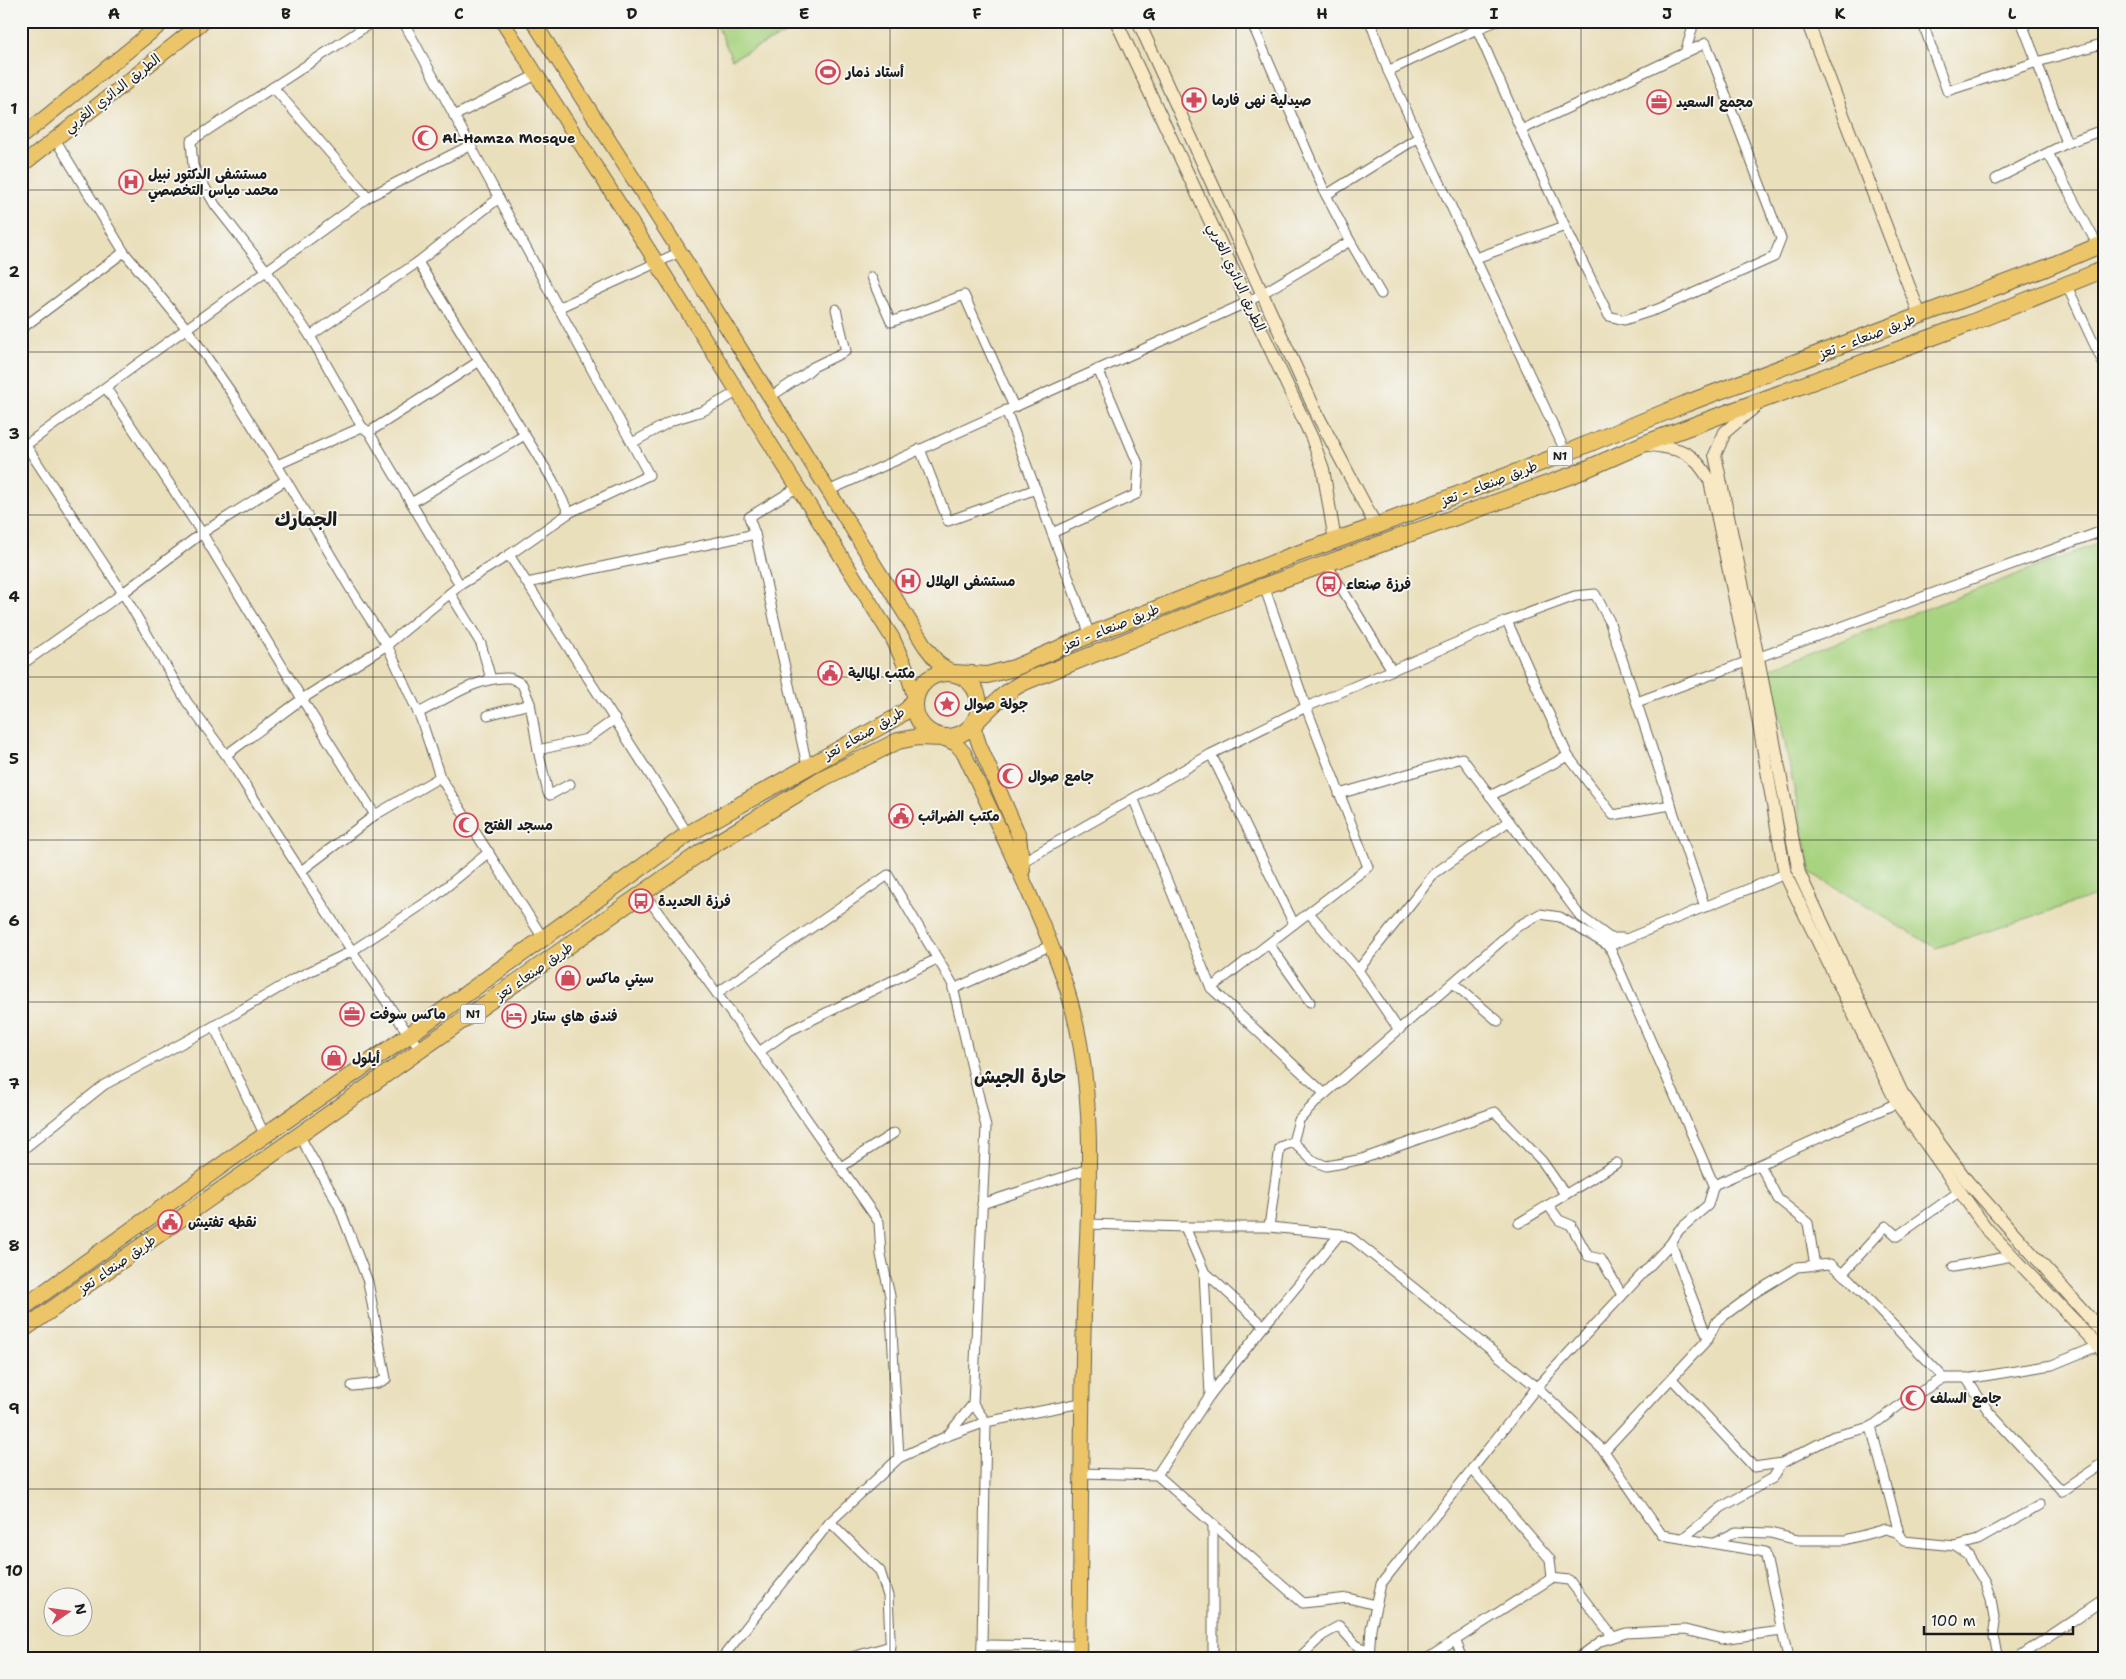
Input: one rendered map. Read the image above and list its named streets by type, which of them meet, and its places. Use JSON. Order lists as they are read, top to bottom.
{
  "streets": {
    "highway": ["طريق صنعاء - تعز", "N1", "طريق صنعاء تعز"],
    "main road": ["الطريق الدائري الغربي"]
  },
  "crossings": [
    ["الطريق الدائري الغربي", "طريق صنعاء - تعز"],
    ["طريق صنعاء - تعز", "طريق صنعاء تعز"]
  ],
  "districts": ["الجمارك", "حارة الجيش"],
  "places": {
    "sports": ["أستاد ذمار"],
    "pharmacy": ["صيدلية نهى فارما"],
    "office": ["مجمع السعيد", "ماكس سوفت"],
    "mosque": [
      "Al-Hamza Mosque",
      "جامع صوال",
      "مسجد الفتح",
      "جامع السلف"
    ],
    "hospital": ["مستشفى الدكتور نبيل محمد مياس التخصصي", "مستشفى الهلال"],
    "bus stop": ["فرزة صنعاء", "فرزة الحديدة"],
    "public building": ["مكتب المالية", "مكتب الضرائب", "نقطه تفتيش"],
    "place": ["جولة صوال"],
    "shop": ["سيتي ماكس", "أيلول"],
    "hotel": ["فندق هاي ستار"]
  },
  "scale_bar": "100 m",
  "north": "right",
  "grid": {
    "columns": [
      "A",
      "B",
      "C",
      "D",
      "E",
      "F",
      "G",
      "H",
      "I",
      "J",
      "K",
      "L"
    ],
    "rows": [
      "1",
      "2",
      "3",
      "4",
      "5",
      "6",
      "7",
      "8",
      "9",
      "10"
    ]
  }
}
